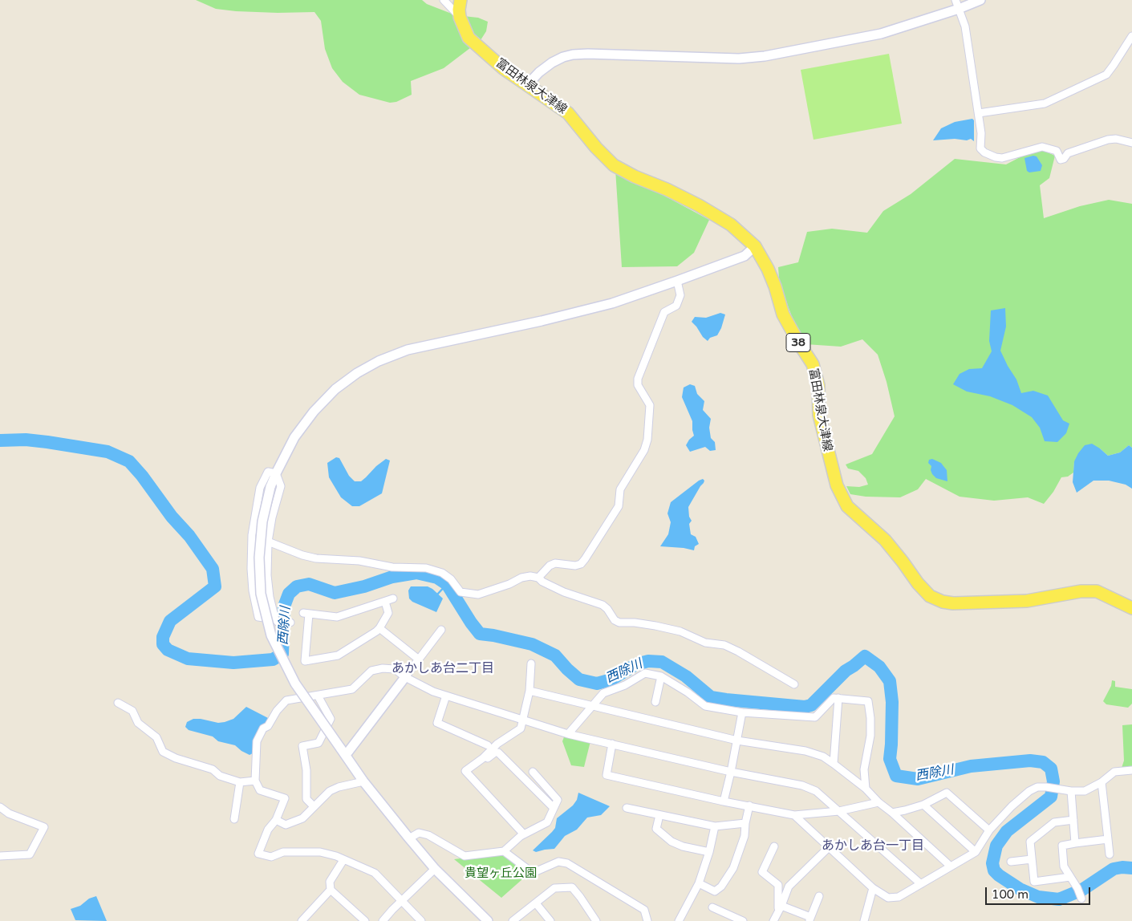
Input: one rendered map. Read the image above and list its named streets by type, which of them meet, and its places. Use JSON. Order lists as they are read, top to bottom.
{
  "streets": {
    "main road": ["富田林泉大津線", "38"]
  },
  "districts": ["あかしあ台二丁目", "あかしあ台一丁目"],
  "water": ["西除川"],
  "parks": ["貴望ヶ丘公園"],
  "scale_bar": "100 m"
}
